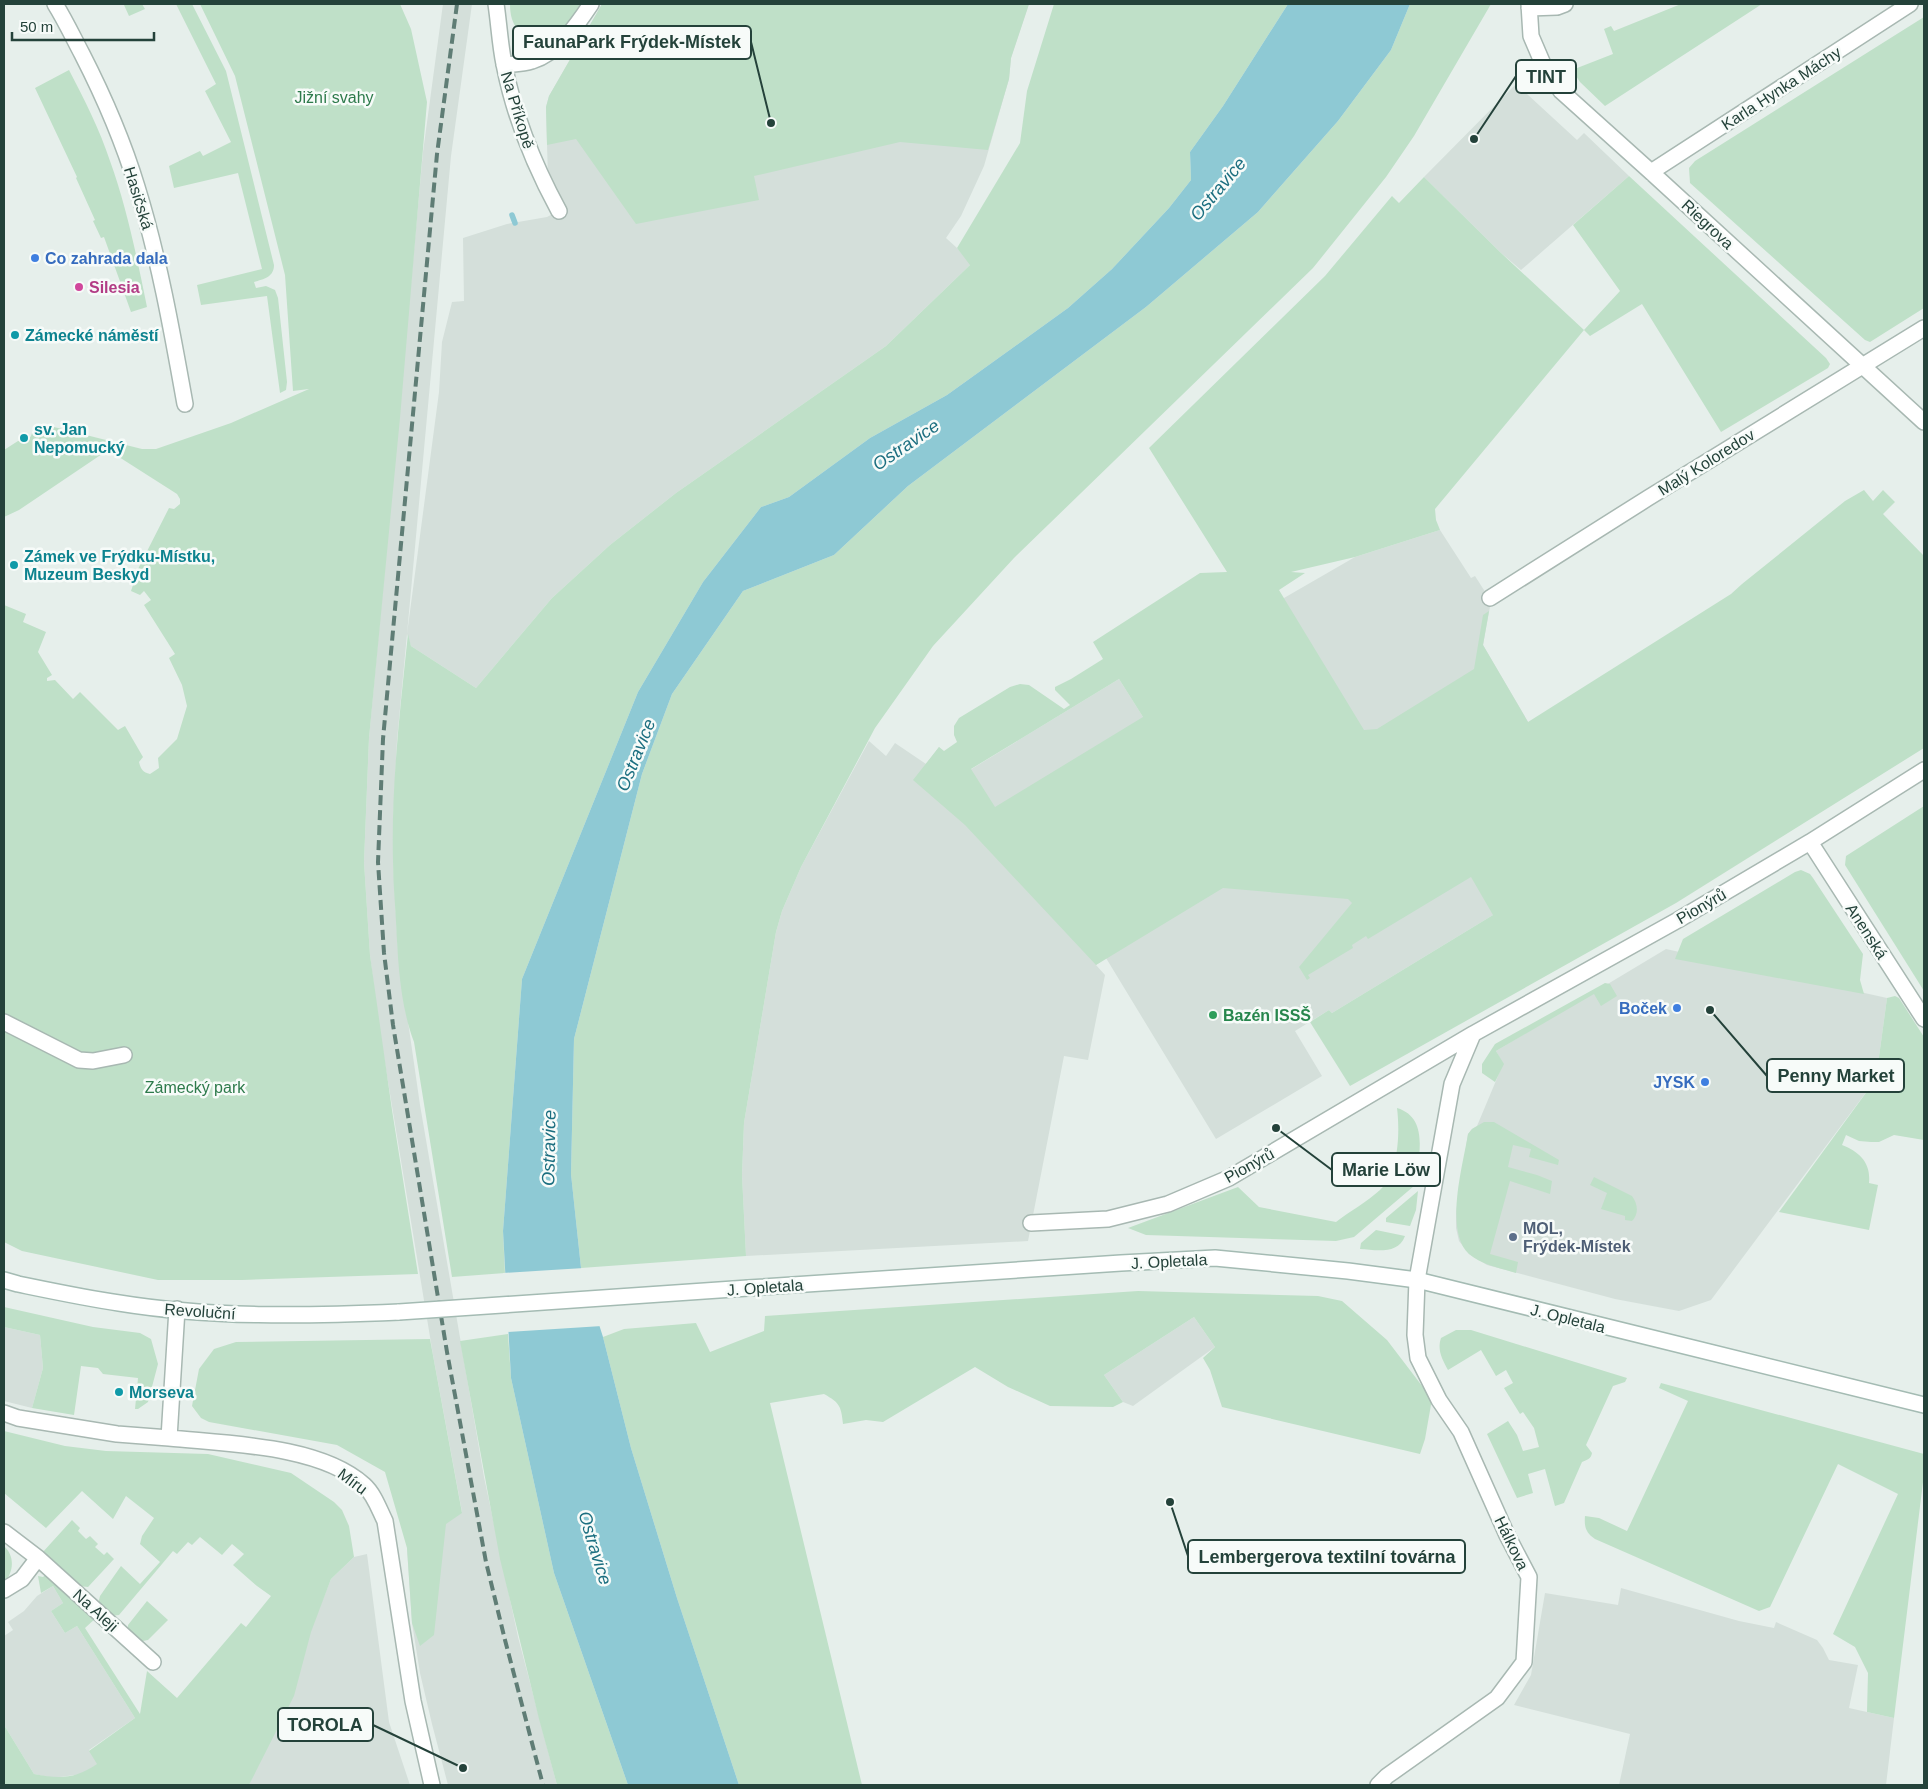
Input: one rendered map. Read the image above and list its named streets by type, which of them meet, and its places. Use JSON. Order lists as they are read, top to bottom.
{
  "streets": {
    "street": [
      "Karla Hynka Máchy",
      "Na Příkopě",
      "Hasičská",
      "Riegrova",
      "Malý Koloredov",
      "Pionýrů",
      "Anenská",
      "J. Opletala",
      "Revoluční",
      "Míru",
      "Hálkova",
      "Na Aleji"
    ]
  },
  "crossings": [
    ["Karla Hynka Máchy", "Riegrova"],
    ["Riegrova", "Malý Koloredov"],
    ["Pionýrů", "Anenská"],
    ["J. Opletala", "Revoluční"],
    ["J. Opletala", "Hálkova"]
  ],
  "water": ["Ostravice"],
  "parks": ["Jižní svahy", "Zámecký park"],
  "places": [
    "FaunaPark Frýdek-Místek",
    "TINT",
    "Co zahrada dala",
    "Silesia",
    "Zámecké náměstí",
    "sv. Jan Nepomucký",
    "Zámek ve Frýdku-Místku, Muzeum Beskyd",
    "Boček",
    "Penny Market",
    "Bazén ISSŠ",
    "JYSK",
    "Marie Löw",
    "MOL, Frýdek-Místek",
    "Morseva",
    "Lembergerova textilní továrna",
    "TOROLA"
  ],
  "scale_bar": "50 m"
}
